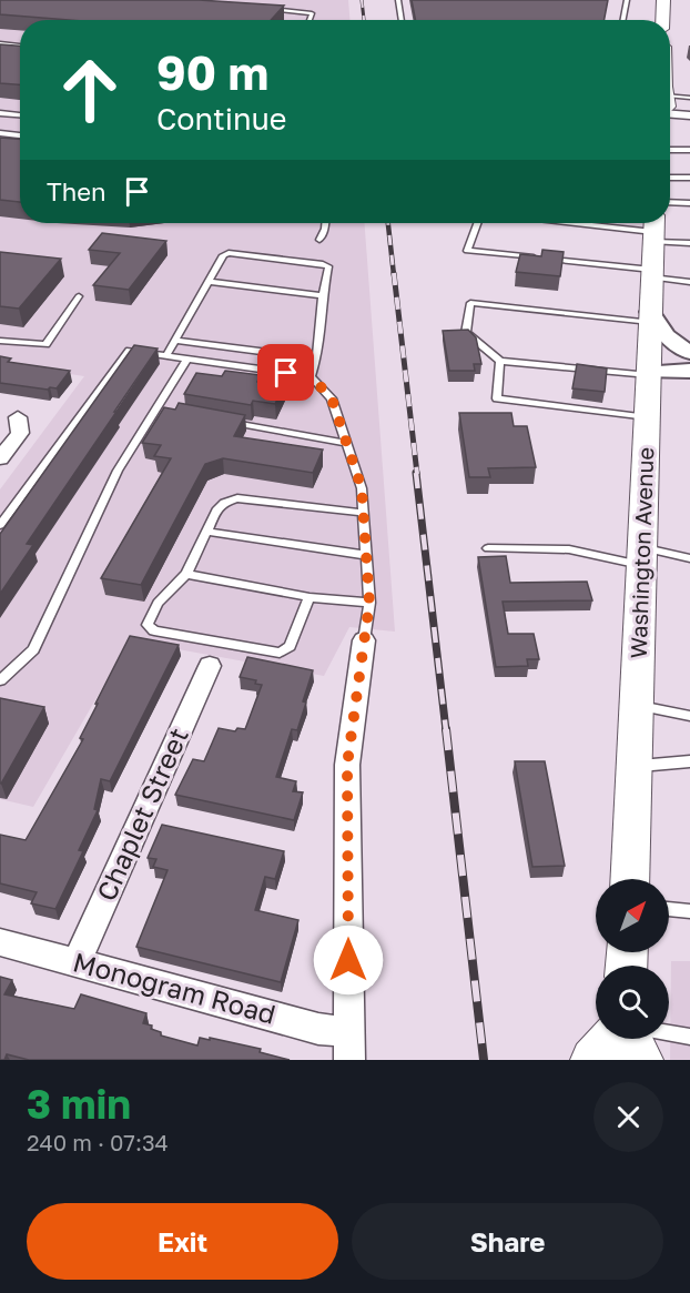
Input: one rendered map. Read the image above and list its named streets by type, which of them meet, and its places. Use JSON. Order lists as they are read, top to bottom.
{
  "streets": {
    "main road": ["Washington Avenue"],
    "street": ["Chaplet Street", "Monogram Road"]
  },
  "crossings": [
    ["Chaplet Street", "Monogram Road"]
  ],
  "north": "top right",
  "page": {
    "turn": ["90 m", "Continue"],
    "then": "Then",
    "heading": ["3 min", "240 m · 07:34"],
    "buttons": ["Exit", "Share"]
  }
}
